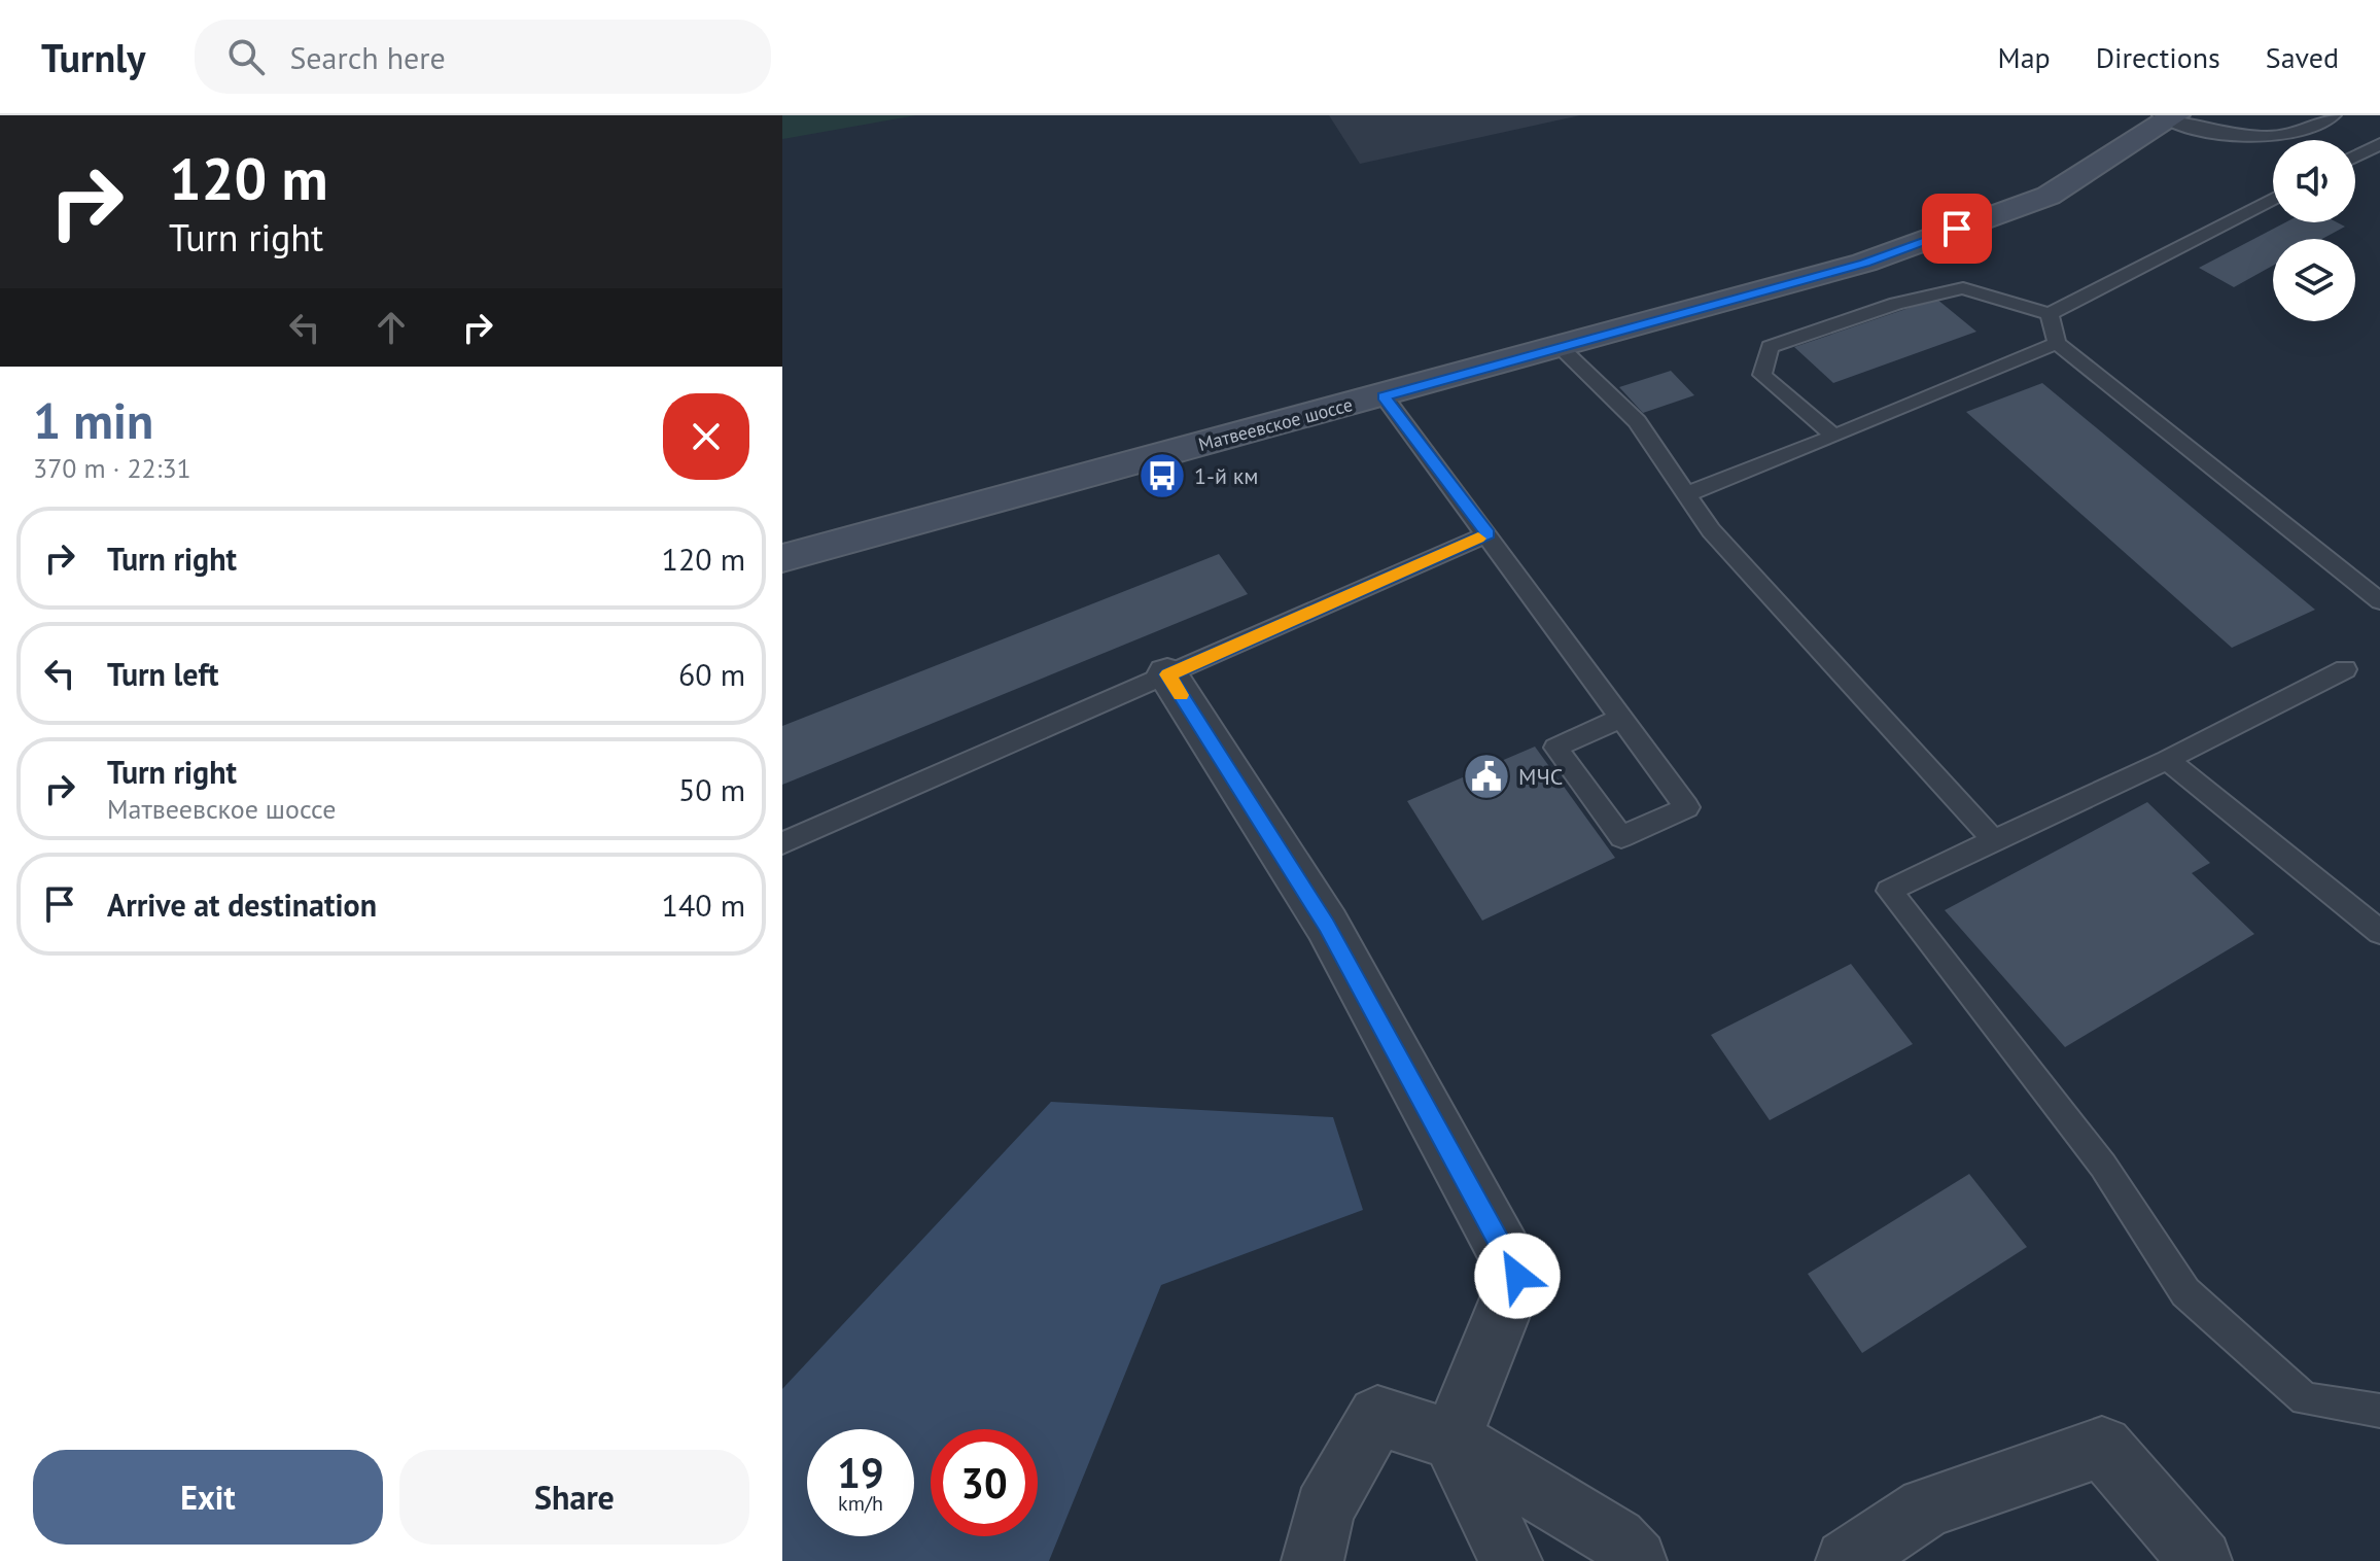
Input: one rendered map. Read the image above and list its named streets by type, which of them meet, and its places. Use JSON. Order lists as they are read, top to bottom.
{
  "streets": {
    "main road": ["Матвеевское шоссе"]
  },
  "places": {
    "bus stop": ["1-й км"],
    "public building": ["МЧС"]
  },
  "page": {
    "header": "Turnly",
    "search": "Search here",
    "nav": ["Map", "Directions", "Saved"],
    "turn": ["120 m", "Turn right"],
    "heading": ["1 min", "370 m · 22:31"],
    "list": [
      {
        "name": "Turn right",
        "value": "120 m"
      },
      {
        "name": "Turn left",
        "value": "60 m"
      },
      {
        "name": "Turn right",
        "note": "Матвеевское шоссе",
        "value": "50 m"
      },
      {
        "name": "Arrive at destination",
        "value": "140 m"
      }
    ],
    "speed": "19 km/h",
    "limit": "30",
    "buttons": ["Exit", "Share"]
  }
}
